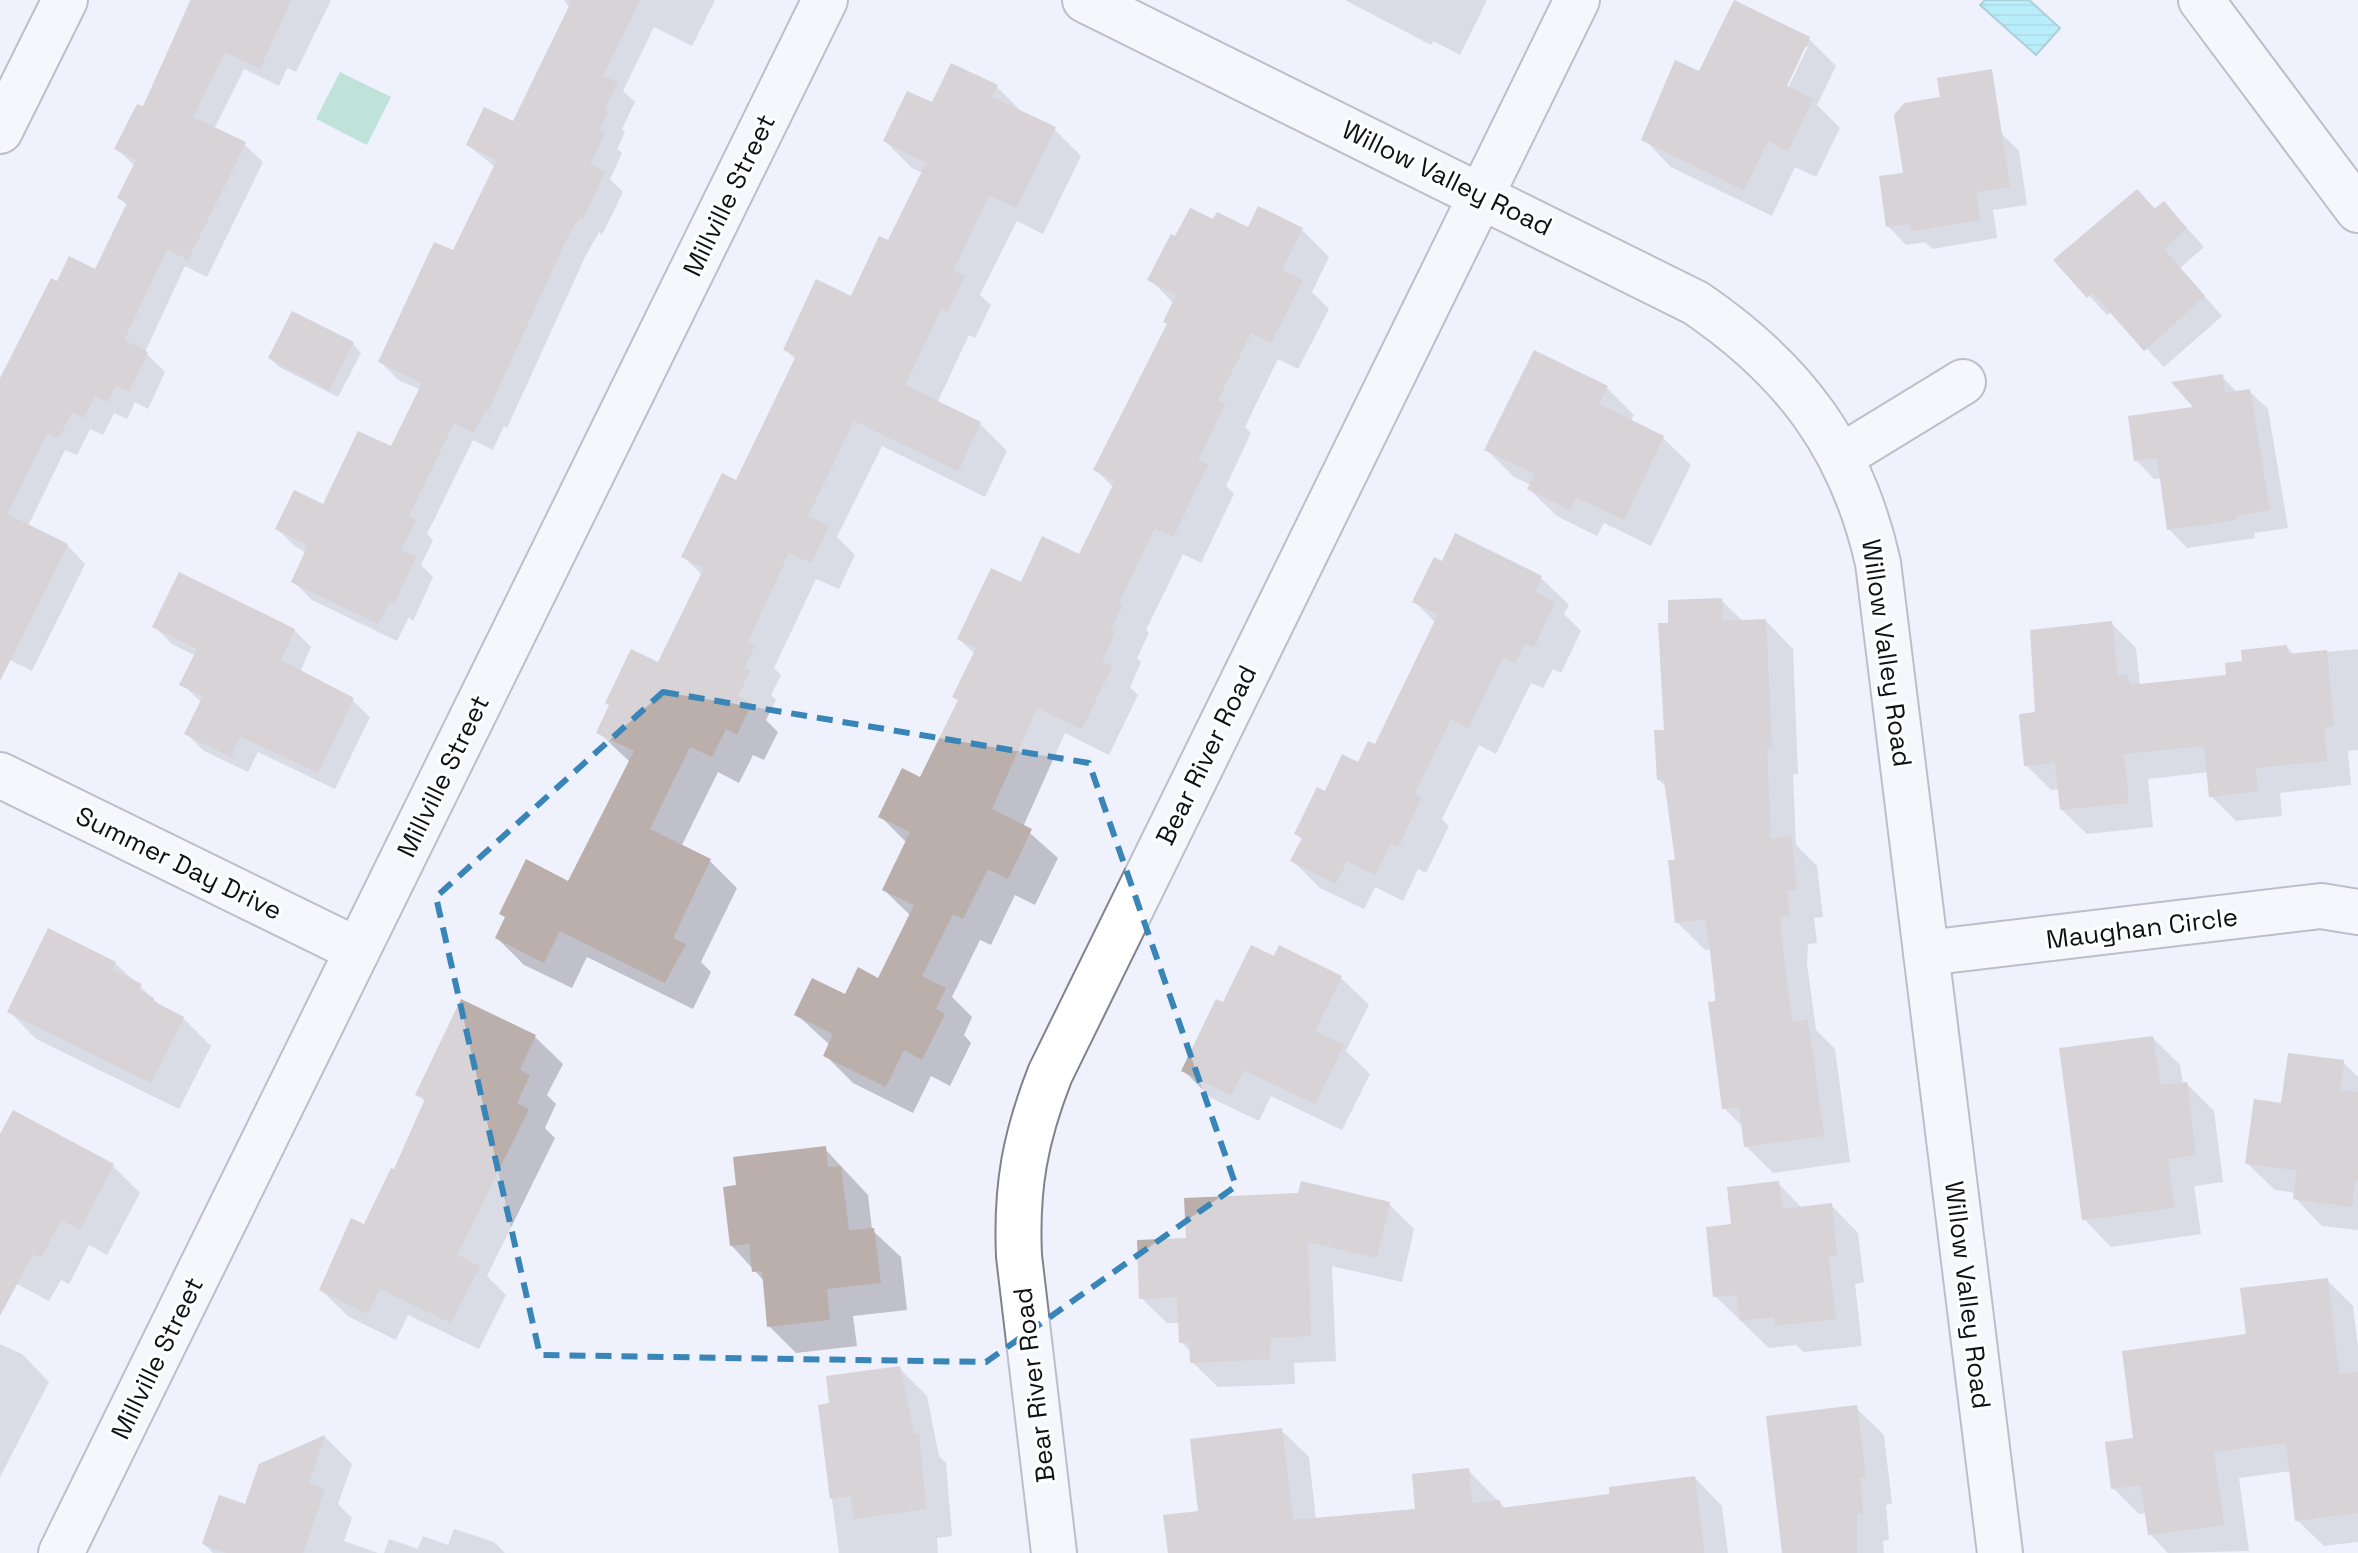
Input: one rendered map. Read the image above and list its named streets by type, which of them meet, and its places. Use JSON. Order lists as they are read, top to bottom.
{
  "streets": {
    "street": [
      "Willow Valley Road",
      "Millville Street",
      "Bear River Road",
      "Summer Day Drive",
      "Maughan Circle"
    ]
  },
  "crossings": [
    ["Willow Valley Road", "Bear River Road"],
    ["Willow Valley Road", "Maughan Circle"],
    ["Millville Street", "Summer Day Drive"]
  ]
}
